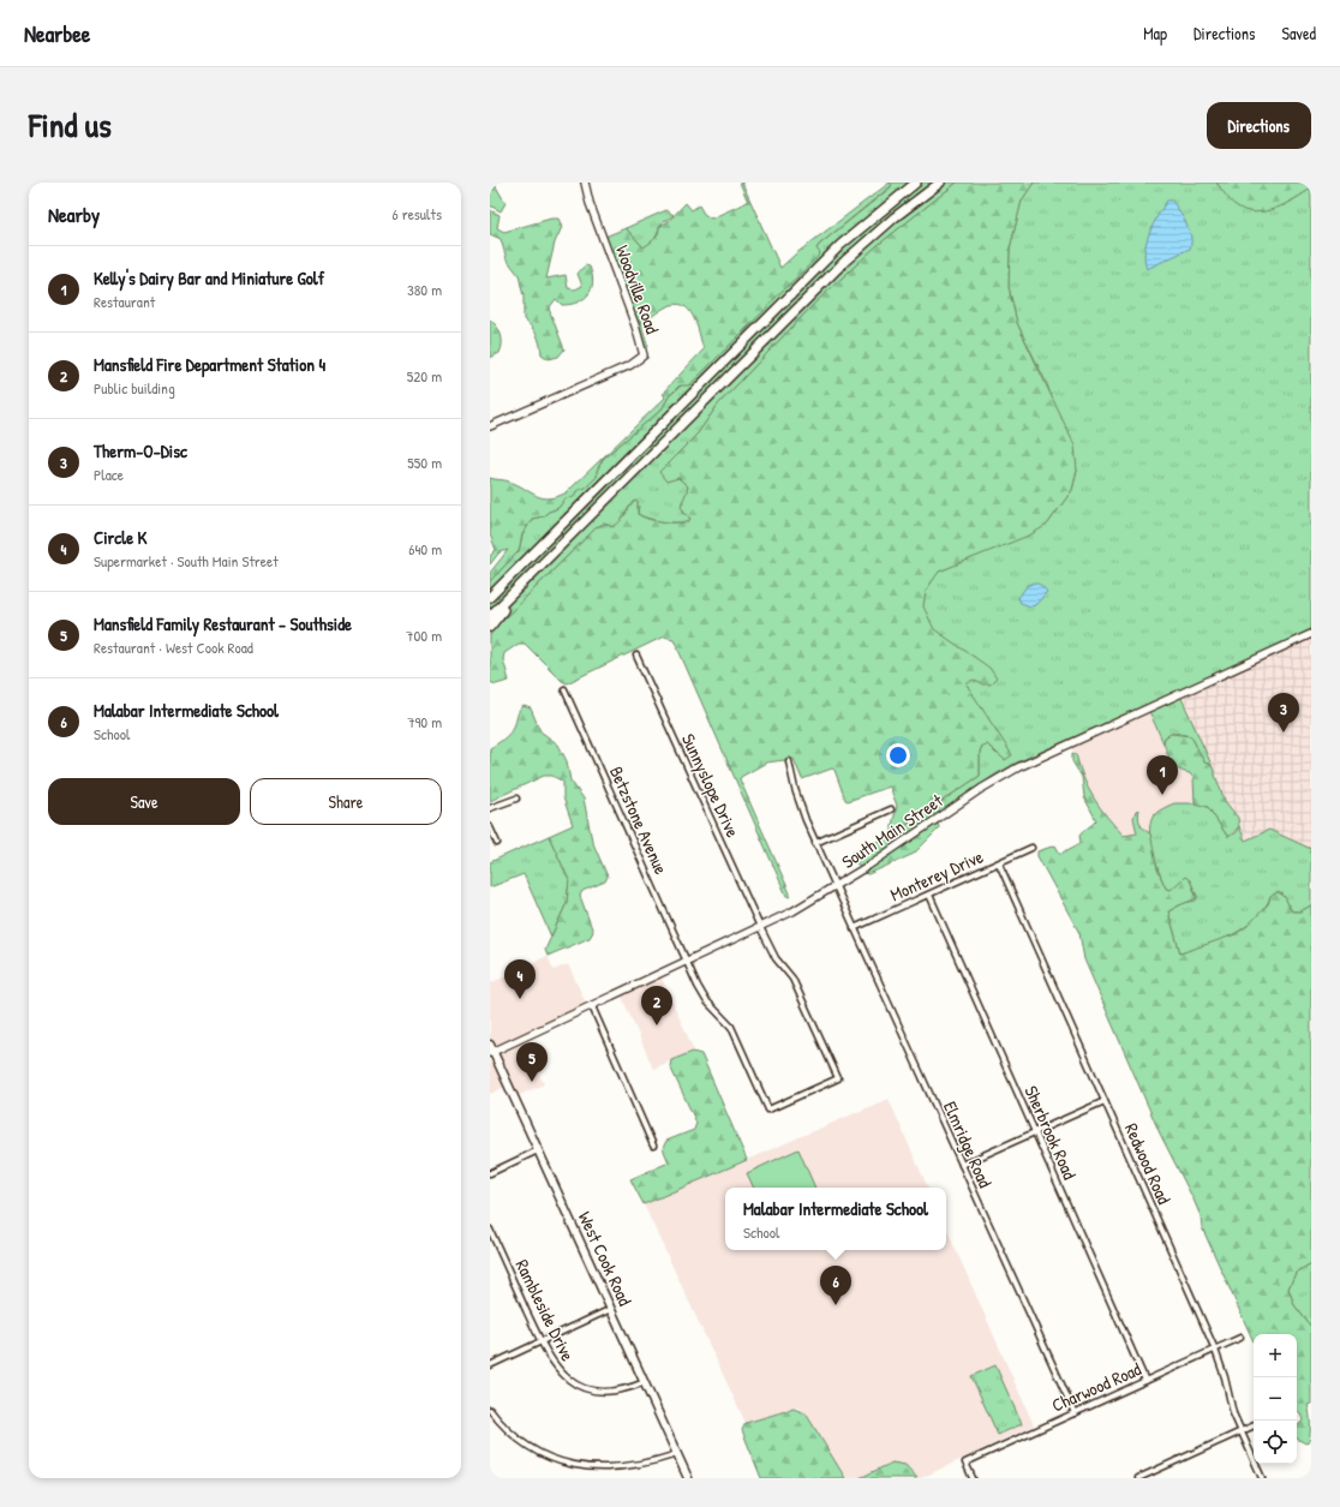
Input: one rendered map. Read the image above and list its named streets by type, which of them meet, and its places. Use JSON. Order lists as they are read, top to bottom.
{
  "streets": {
    "main road": ["West Cook Road"],
    "street": [
      "Woodville Road",
      "Sunnyslope Drive",
      "Betzstone Avenue",
      "South Main Street",
      "Monterey Drive",
      "Sherbrook Road",
      "Elmridge Road",
      "Redwood Road",
      "Rambleside Drive",
      "Charwood Road"
    ]
  },
  "crossings": [
    ["Sunnyslope Drive", "Betzstone Avenue"],
    ["Sunnyslope Drive", "South Main Street"],
    ["Betzstone Avenue", "South Main Street"],
    ["South Main Street", "Elmridge Road"],
    ["South Main Street", "West Cook Road"],
    ["Monterey Drive", "Sherbrook Road"],
    ["Monterey Drive", "Elmridge Road"],
    ["Monterey Drive", "Redwood Road"],
    ["Sherbrook Road", "Charwood Road"],
    ["Elmridge Road", "Charwood Road"],
    ["Redwood Road", "Charwood Road"],
    ["West Cook Road", "Rambleside Drive"]
  ],
  "page": {
    "header": "Nearbee",
    "nav": ["Map", "Directions", "Saved"],
    "title": "Find us",
    "buttons": [
      "Directions",
      ["Save", "Share"]
    ],
    "heading": ["Nearby", "6 results"],
    "list": [
      {
        "mark": "1",
        "name": "Kelly's Dairy Bar and Miniature Golf",
        "note": "Restaurant",
        "value": "380 m"
      },
      {
        "mark": "2",
        "name": "Mansfield Fire Department Station 4",
        "note": "Public building",
        "value": "520 m"
      },
      {
        "mark": "3",
        "name": "Therm-O-Disc",
        "note": "Place",
        "value": "550 m"
      },
      {
        "mark": "4",
        "name": "Circle K",
        "note": "Supermarket · South Main Street",
        "value": "640 m"
      },
      {
        "mark": "5",
        "name": "Mansfield Family Restaurant - Southside",
        "note": "Restaurant · West Cook Road",
        "value": "700 m"
      },
      {
        "mark": "6",
        "name": "Malabar Intermediate School",
        "note": "School",
        "value": "790 m"
      }
    ],
    "pins": [
      "3",
      "1",
      "4",
      "2",
      "5",
      "6"
    ],
    "popup": ["Malabar Intermediate School", "School"],
    "map_buttons": ["+", "−"]
  }
}
